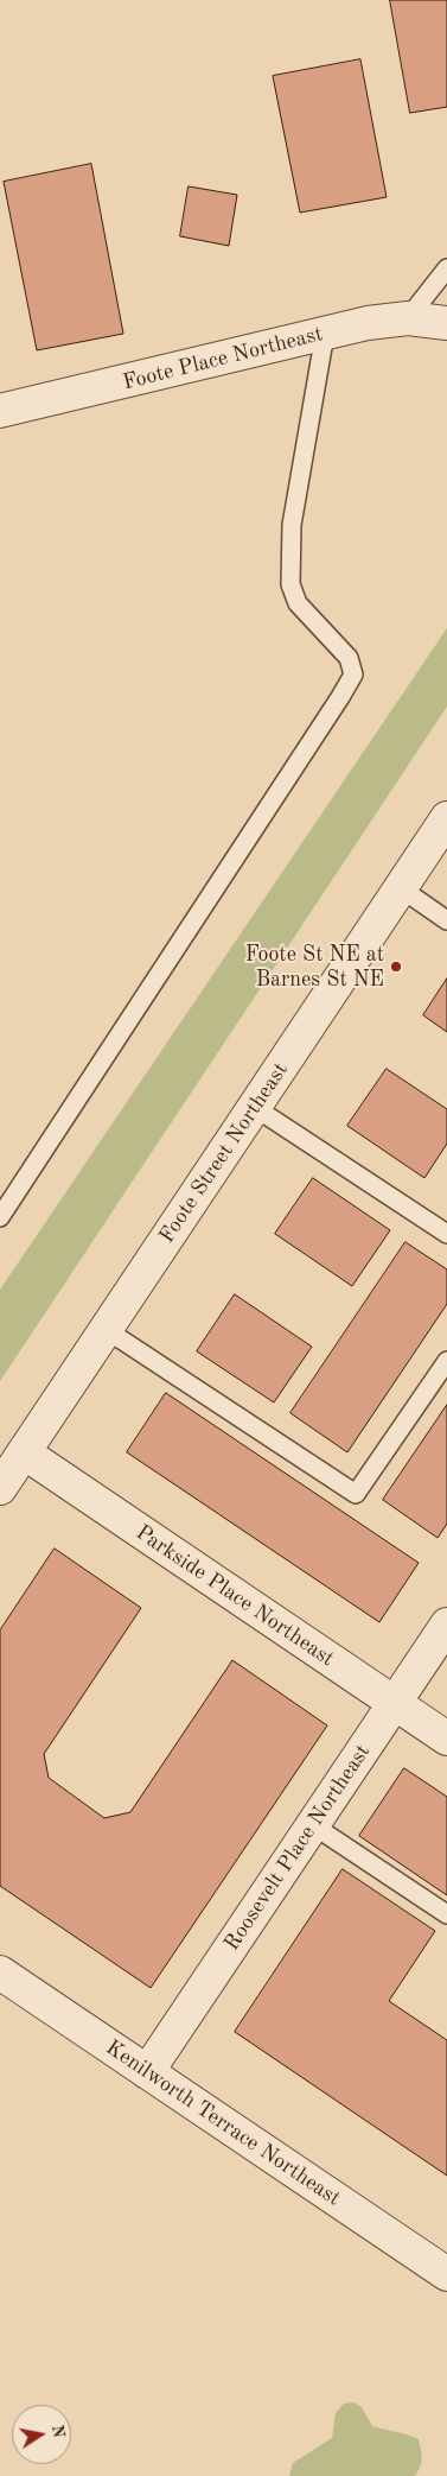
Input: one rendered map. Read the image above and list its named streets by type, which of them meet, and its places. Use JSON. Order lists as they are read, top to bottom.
{
  "streets": {
    "street": [
      "Foote Place Northeast",
      "Foote Street Northeast",
      "Parkside Place Northeast",
      "Roosevelt Place Northeast",
      "Kenilworth Terrace Northeast"
    ]
  },
  "crossings": [
    ["Foote Street Northeast", "Parkside Place Northeast"],
    ["Parkside Place Northeast", "Roosevelt Place Northeast"],
    ["Roosevelt Place Northeast", "Kenilworth Terrace Northeast"]
  ],
  "places": ["Foote St NE at Barnes St NE"],
  "north": "right"
}
